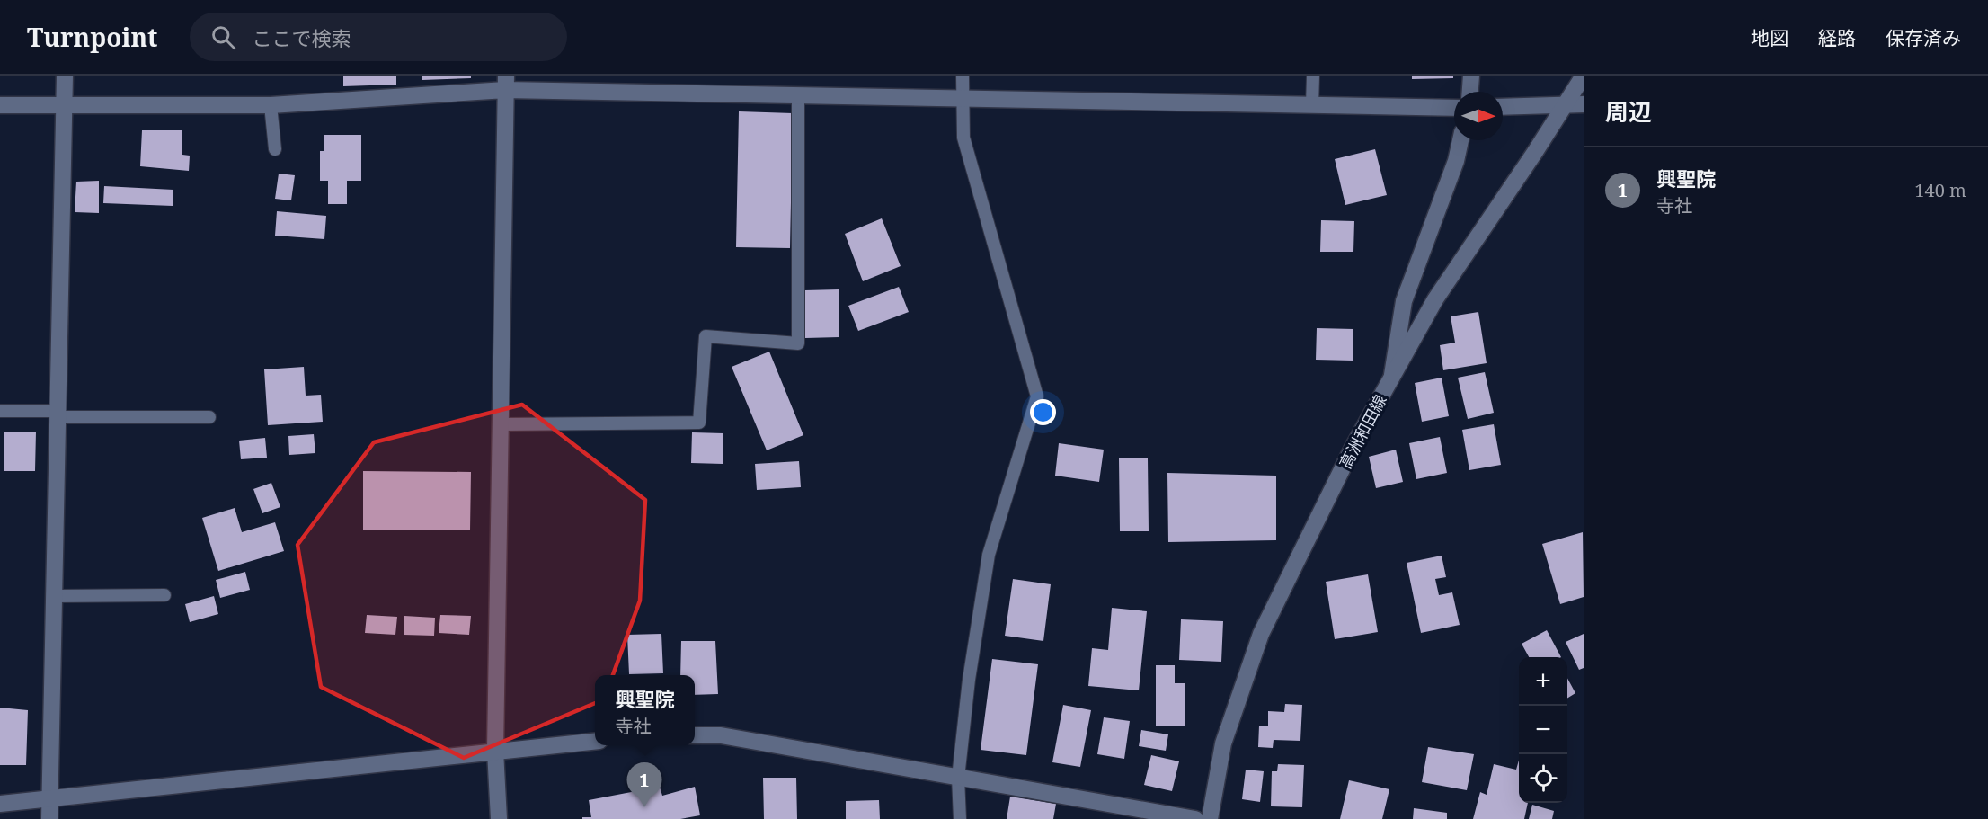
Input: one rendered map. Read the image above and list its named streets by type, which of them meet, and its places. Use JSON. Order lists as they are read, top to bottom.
{
  "streets": {
    "street": ["高洲和田線"]
  },
  "north": "right",
  "page": {
    "header": "Turnpoint",
    "search": "ここで検索",
    "nav": ["地図", "経路", "保存済み"],
    "heading": "周辺",
    "list": [
      {
        "mark": "1",
        "name": "興聖院",
        "note": "寺社",
        "value": "140 m"
      }
    ],
    "map_buttons": ["+", "−"],
    "popup": ["興聖院", "寺社"],
    "pins": "1"
  }
}
